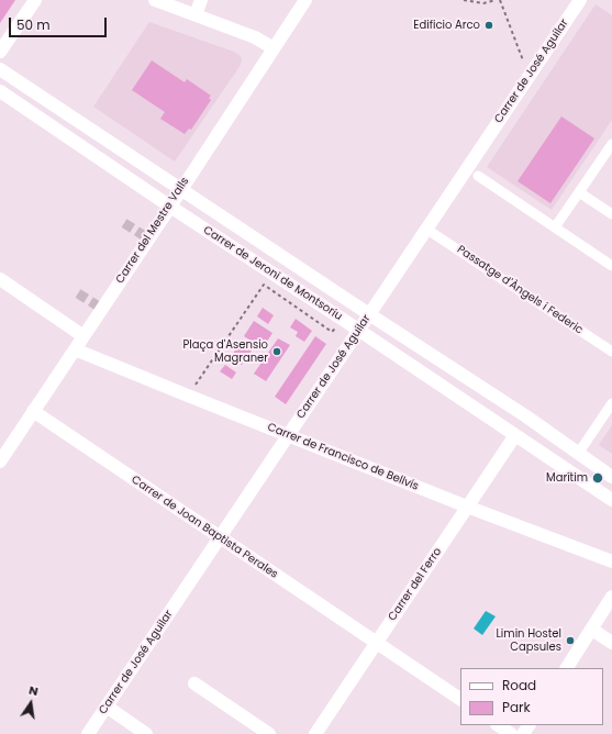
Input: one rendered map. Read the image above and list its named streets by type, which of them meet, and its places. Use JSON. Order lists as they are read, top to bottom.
{
  "streets": {
    "street": [
      "Carrer de José Aguilar",
      "Carrer del Mestre Valls",
      "Carrer de Jeroni de Montsoriu",
      "Passatge d'Àngels i Federic",
      "Carrer de Francisco de Bellvís",
      "Carrer de Joan Baptista Perales",
      "Carrer del Ferro"
    ]
  },
  "crossings": [
    ["Carrer de José Aguilar", "Carrer de Jeroni de Montsoriu"],
    ["Carrer de José Aguilar", "Passatge d'Àngels i Federic"],
    ["Carrer de José Aguilar", "Carrer de Francisco de Bellvís"],
    ["Carrer de José Aguilar", "Carrer de Joan Baptista Perales"],
    ["Carrer del Mestre Valls", "Carrer de Jeroni de Montsoriu"],
    ["Carrer del Mestre Valls", "Carrer de Francisco de Bellvís"],
    ["Carrer del Mestre Valls", "Carrer de Joan Baptista Perales"],
    ["Carrer de Jeroni de Montsoriu", "Carrer del Ferro"],
    ["Carrer de Francisco de Bellvís", "Carrer del Ferro"],
    ["Carrer de Joan Baptista Perales", "Carrer del Ferro"]
  ],
  "places": [
    "Edificio Arco",
    "Plaça d'Asensio Magraner",
    "Marítim",
    "Limin Hostel Capsules"
  ],
  "legend": ["Road", "Park"],
  "scale_bar": "50 m",
  "north": "top"
}
